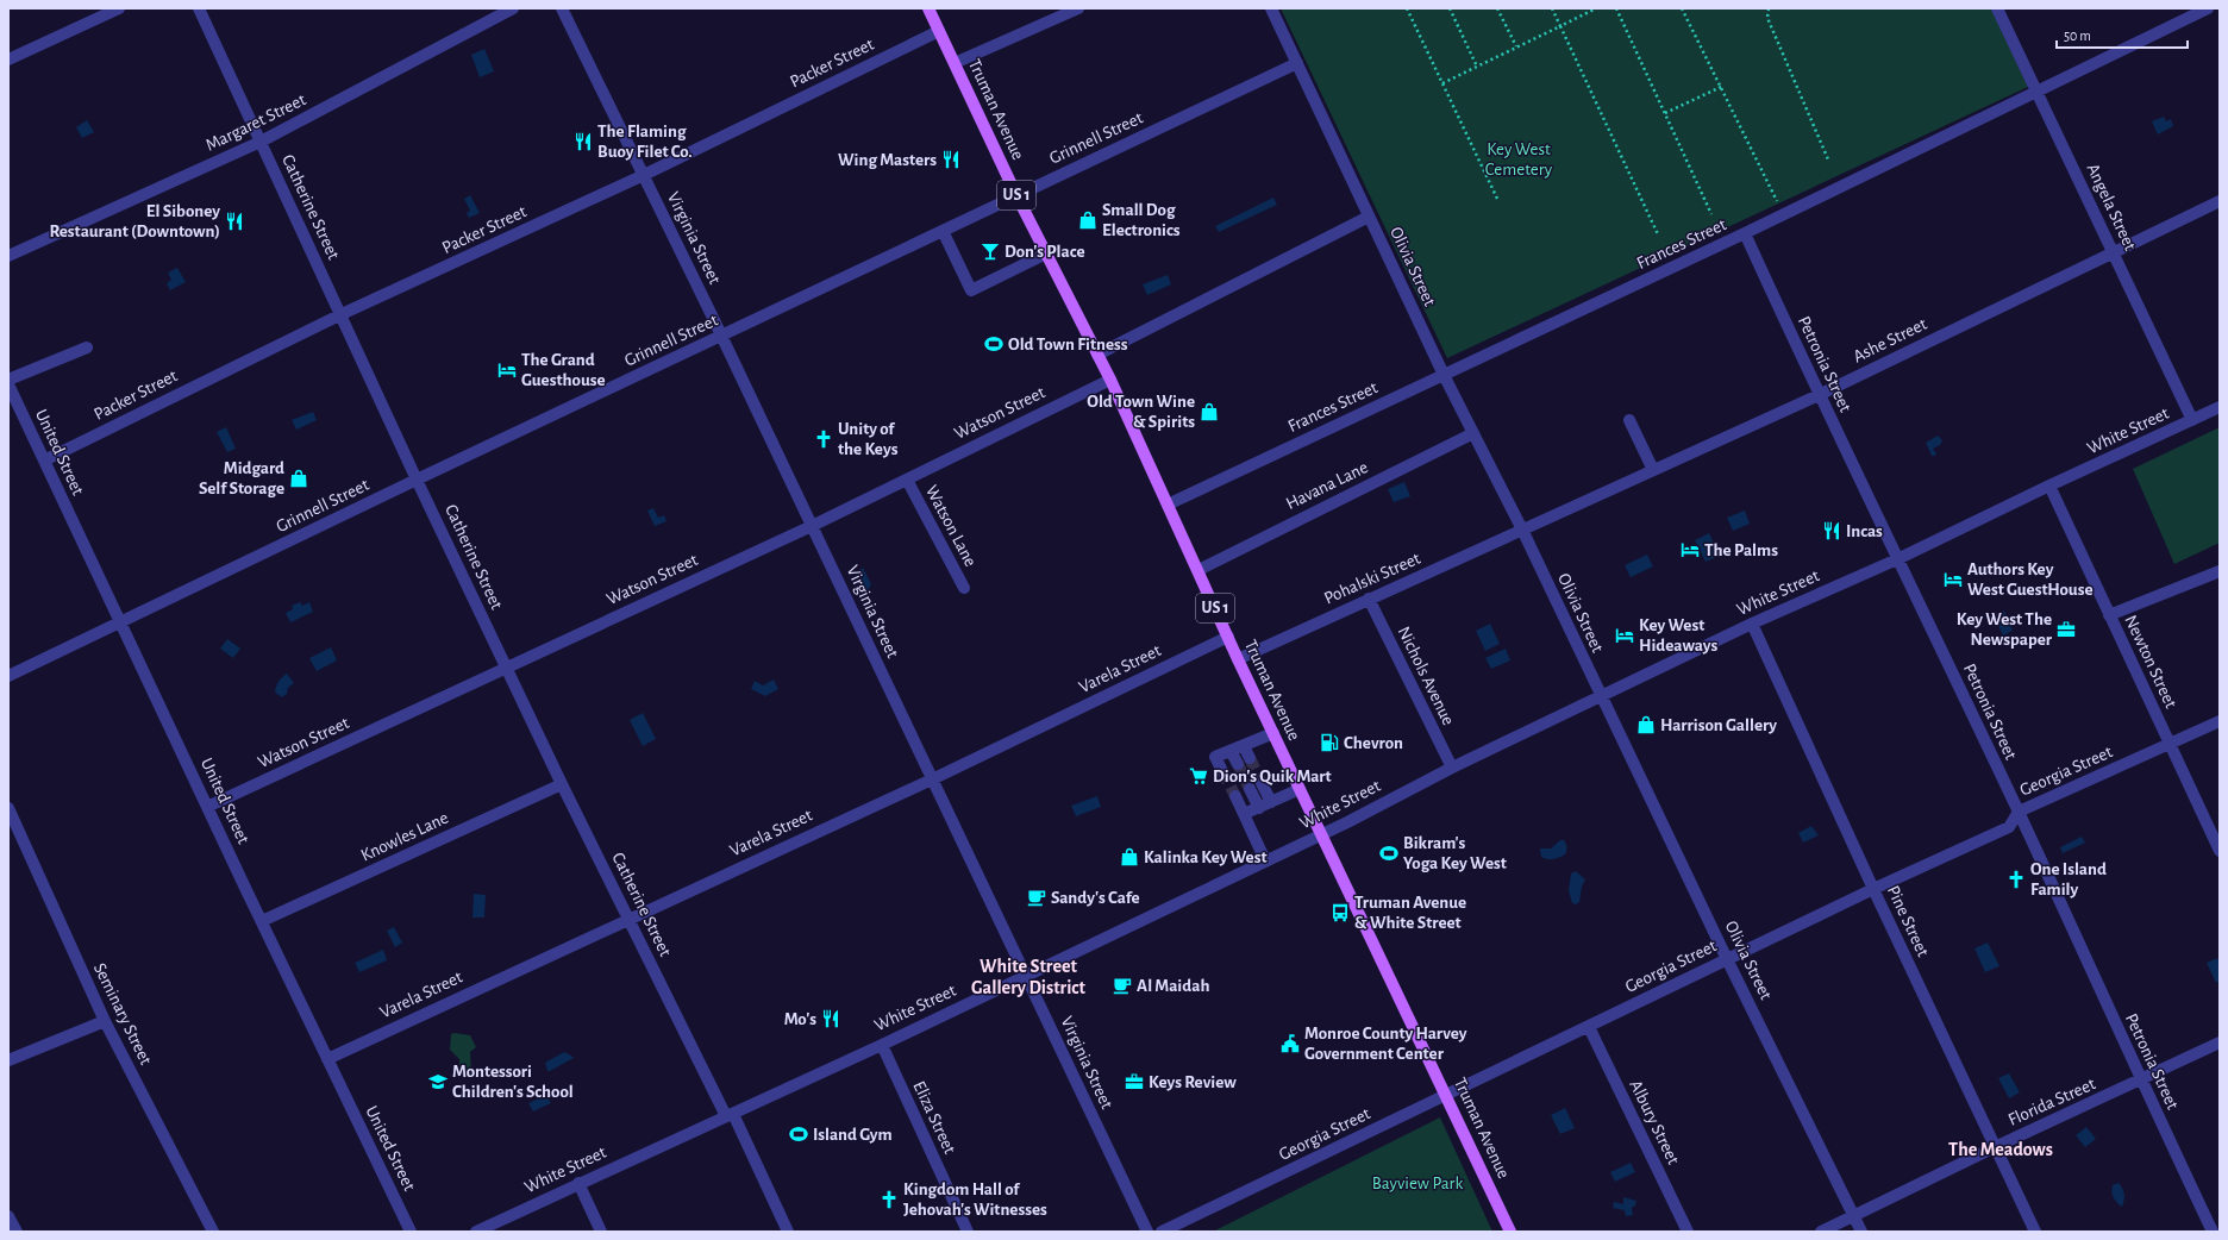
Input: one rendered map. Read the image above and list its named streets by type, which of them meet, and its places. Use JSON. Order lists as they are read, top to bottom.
{
  "streets": {
    "main road": ["Truman Avenue", "US 1"],
    "street": [
      "Packer Street",
      "Margaret Street",
      "Grinnell Street",
      "Catherine Street",
      "Angela Street",
      "Virginia Street",
      "Frances Street",
      "Olivia Street",
      "Ashe Street",
      "Petronia Street",
      "Watson Street",
      "White Street",
      "United Street",
      "Havana Lane",
      "Watson Lane",
      "Pohalski Street",
      "Newton Street",
      "Varela Street",
      "Nichols Avenue",
      "Georgia Street",
      "Knowles Lane",
      "Pine Street",
      "Seminary Street",
      "Florida Street",
      "Eliza Street",
      "Albury Street"
    ]
  },
  "crossings": [
    ["Packer Street", "Truman Avenue"],
    ["Packer Street", "Catherine Street"],
    ["Packer Street", "Virginia Street"],
    ["Packer Street", "United Street"],
    ["Truman Avenue", "Grinnell Street"],
    ["Truman Avenue", "Frances Street"],
    ["Truman Avenue", "Watson Street"],
    ["Truman Avenue", "White Street"],
    ["Truman Avenue", "Havana Lane"],
    ["Truman Avenue", "Pohalski Street"],
    ["Truman Avenue", "Varela Street"],
    ["Truman Avenue", "Georgia Street"],
    ["Margaret Street", "Catherine Street"],
    ["Grinnell Street", "Catherine Street"],
    ["Grinnell Street", "Virginia Street"],
    ["Grinnell Street", "Olivia Street"],
    ["Grinnell Street", "United Street"],
    ["Catherine Street", "Watson Street"],
    ["Catherine Street", "White Street"],
    ["Catherine Street", "Varela Street"],
    ["Catherine Street", "Knowles Lane"],
    ["Angela Street", "Frances Street"],
    ["Angela Street", "Ashe Street"],
    ["Angela Street", "White Street"],
    ["Virginia Street", "Watson Street"],
    ["Virginia Street", "White Street"],
    ["Virginia Street", "Varela Street"],
    ["Frances Street", "Olivia Street"],
    ["Frances Street", "Petronia Street"],
    ["Olivia Street", "Ashe Street"],
    ["Olivia Street", "White Street"],
    ["Olivia Street", "Havana Lane"],
    ["Olivia Street", "Pohalski Street"],
    ["Olivia Street", "Georgia Street"],
    ["Olivia Street", "Florida Street"],
    ["Ashe Street", "Petronia Street"],
    ["Ashe Street", "Pohalski Street"],
    ["Petronia Street", "White Street"],
    ["Petronia Street", "Georgia Street"],
    ["Petronia Street", "Florida Street"],
    ["Watson Street", "United Street"],
    ["Watson Street", "Watson Lane"],
    ["White Street", "Newton Street"],
    ["White Street", "Nichols Avenue"],
    ["White Street", "Pine Street"],
    ["White Street", "Eliza Street"],
    ["United Street", "Varela Street"],
    ["United Street", "Knowles Lane"],
    ["Pohalski Street", "Nichols Avenue"],
    ["Newton Street", "Georgia Street"],
    ["Georgia Street", "Pine Street"],
    ["Georgia Street", "Albury Street"],
    ["Pine Street", "Florida Street"]
  ],
  "districts": ["White Street Gallery District", "The Meadows"],
  "parks": ["Key West Cemetery", "Bayview Park"],
  "places": {
    "restaurant": [
      "The Flaming Buoy Filet Co.",
      "Wing Masters",
      "El Siboney Restaurant (Downtown)",
      "Incas",
      "Mo's"
    ],
    "shop": [
      "Small Dog Electronics",
      "Old Town Wine & Spirits",
      "Midgard Self Storage",
      "Harrison Gallery",
      "Kalinka Key West"
    ],
    "bar": ["Don's Place"],
    "sports": ["Old Town Fitness", "Bikram's Yoga Key West", "Island Gym"],
    "hotel": [
      "The Grand Guesthouse",
      "The Palms",
      "Authors Key West GuestHouse",
      "Key West Hideaways"
    ],
    "church": ["Unity of the Keys", "One Island Family", "Kingdom Hall of Jehovah's Witnesses"],
    "office": ["Key West The Newspaper", "Keys Review"],
    "fuel station": ["Chevron"],
    "supermarket": ["Dion's Quik Mart"],
    "cafe": ["Sandy's Cafe", "Al Maidah"],
    "bus stop": ["Truman Avenue & White Street"],
    "public building": ["Monroe County Harvey Government Center"],
    "school or university": ["Montessori Children's School"]
  },
  "scale_bar": "50 m"
}
